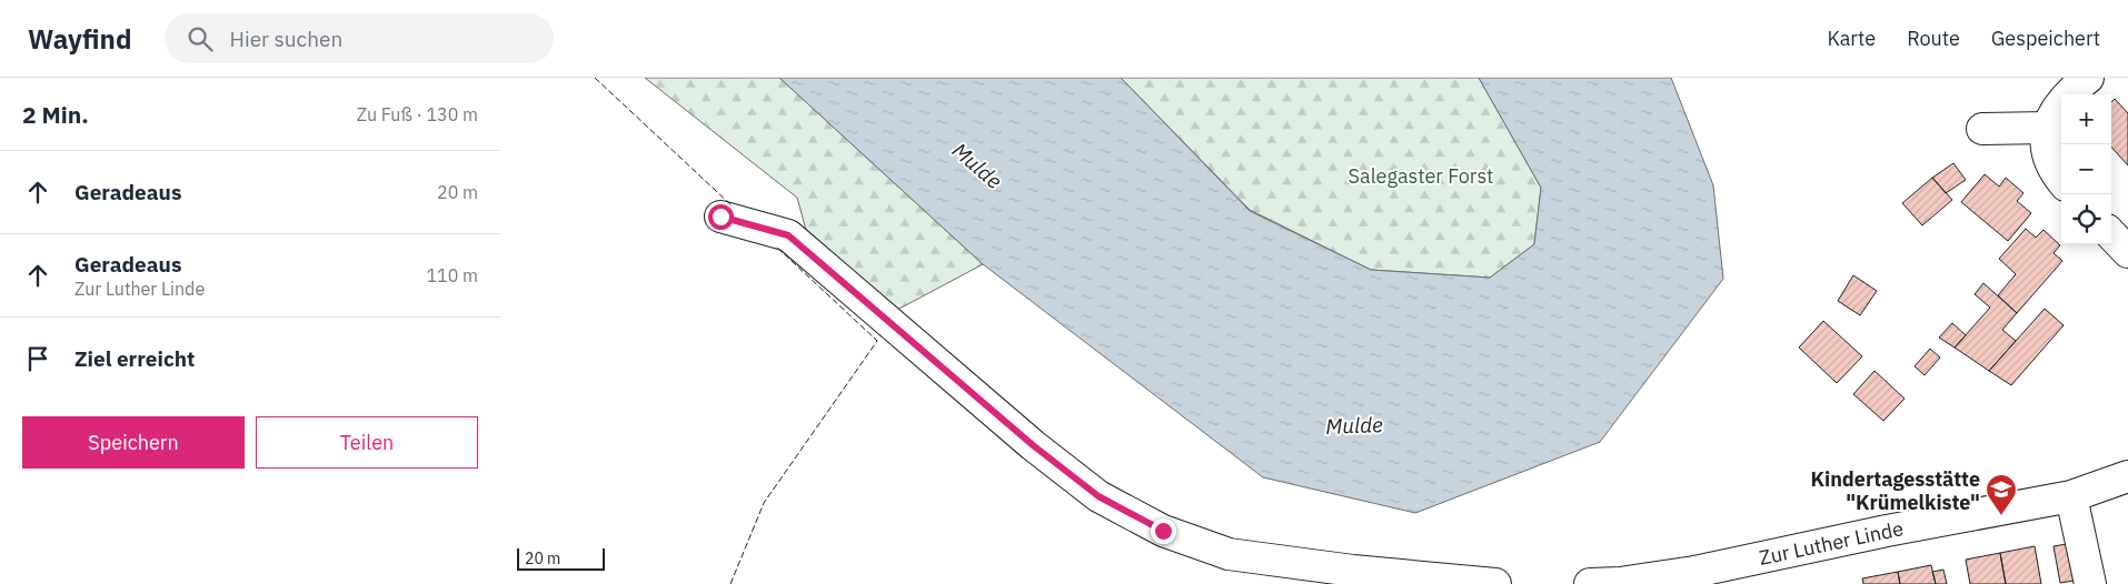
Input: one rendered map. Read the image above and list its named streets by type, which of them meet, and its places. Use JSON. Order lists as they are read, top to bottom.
{
  "streets": {
    "street": ["Zur Luther Linde"]
  },
  "water": ["Mulde"],
  "parks": ["Salegaster Forst"],
  "places": {
    "school or university": ["Kindertagesstätte \"Krümelkiste\""]
  },
  "scale_bar": "20 m",
  "page": {
    "header": "Wayfind",
    "search": "Hier suchen",
    "nav": ["Karte", "Route", "Gespeichert"],
    "heading": ["2 Min.", "Zu Fuß · 130 m"],
    "map_buttons": ["+", "−"],
    "list": [
      ["Geradeaus", "20 m"],
      ["Geradeaus", "Zur Luther Linde", "110 m"],
      "Ziel erreicht"
    ],
    "buttons": ["Speichern", "Teilen"],
    "scale": "20 m"
  }
}
